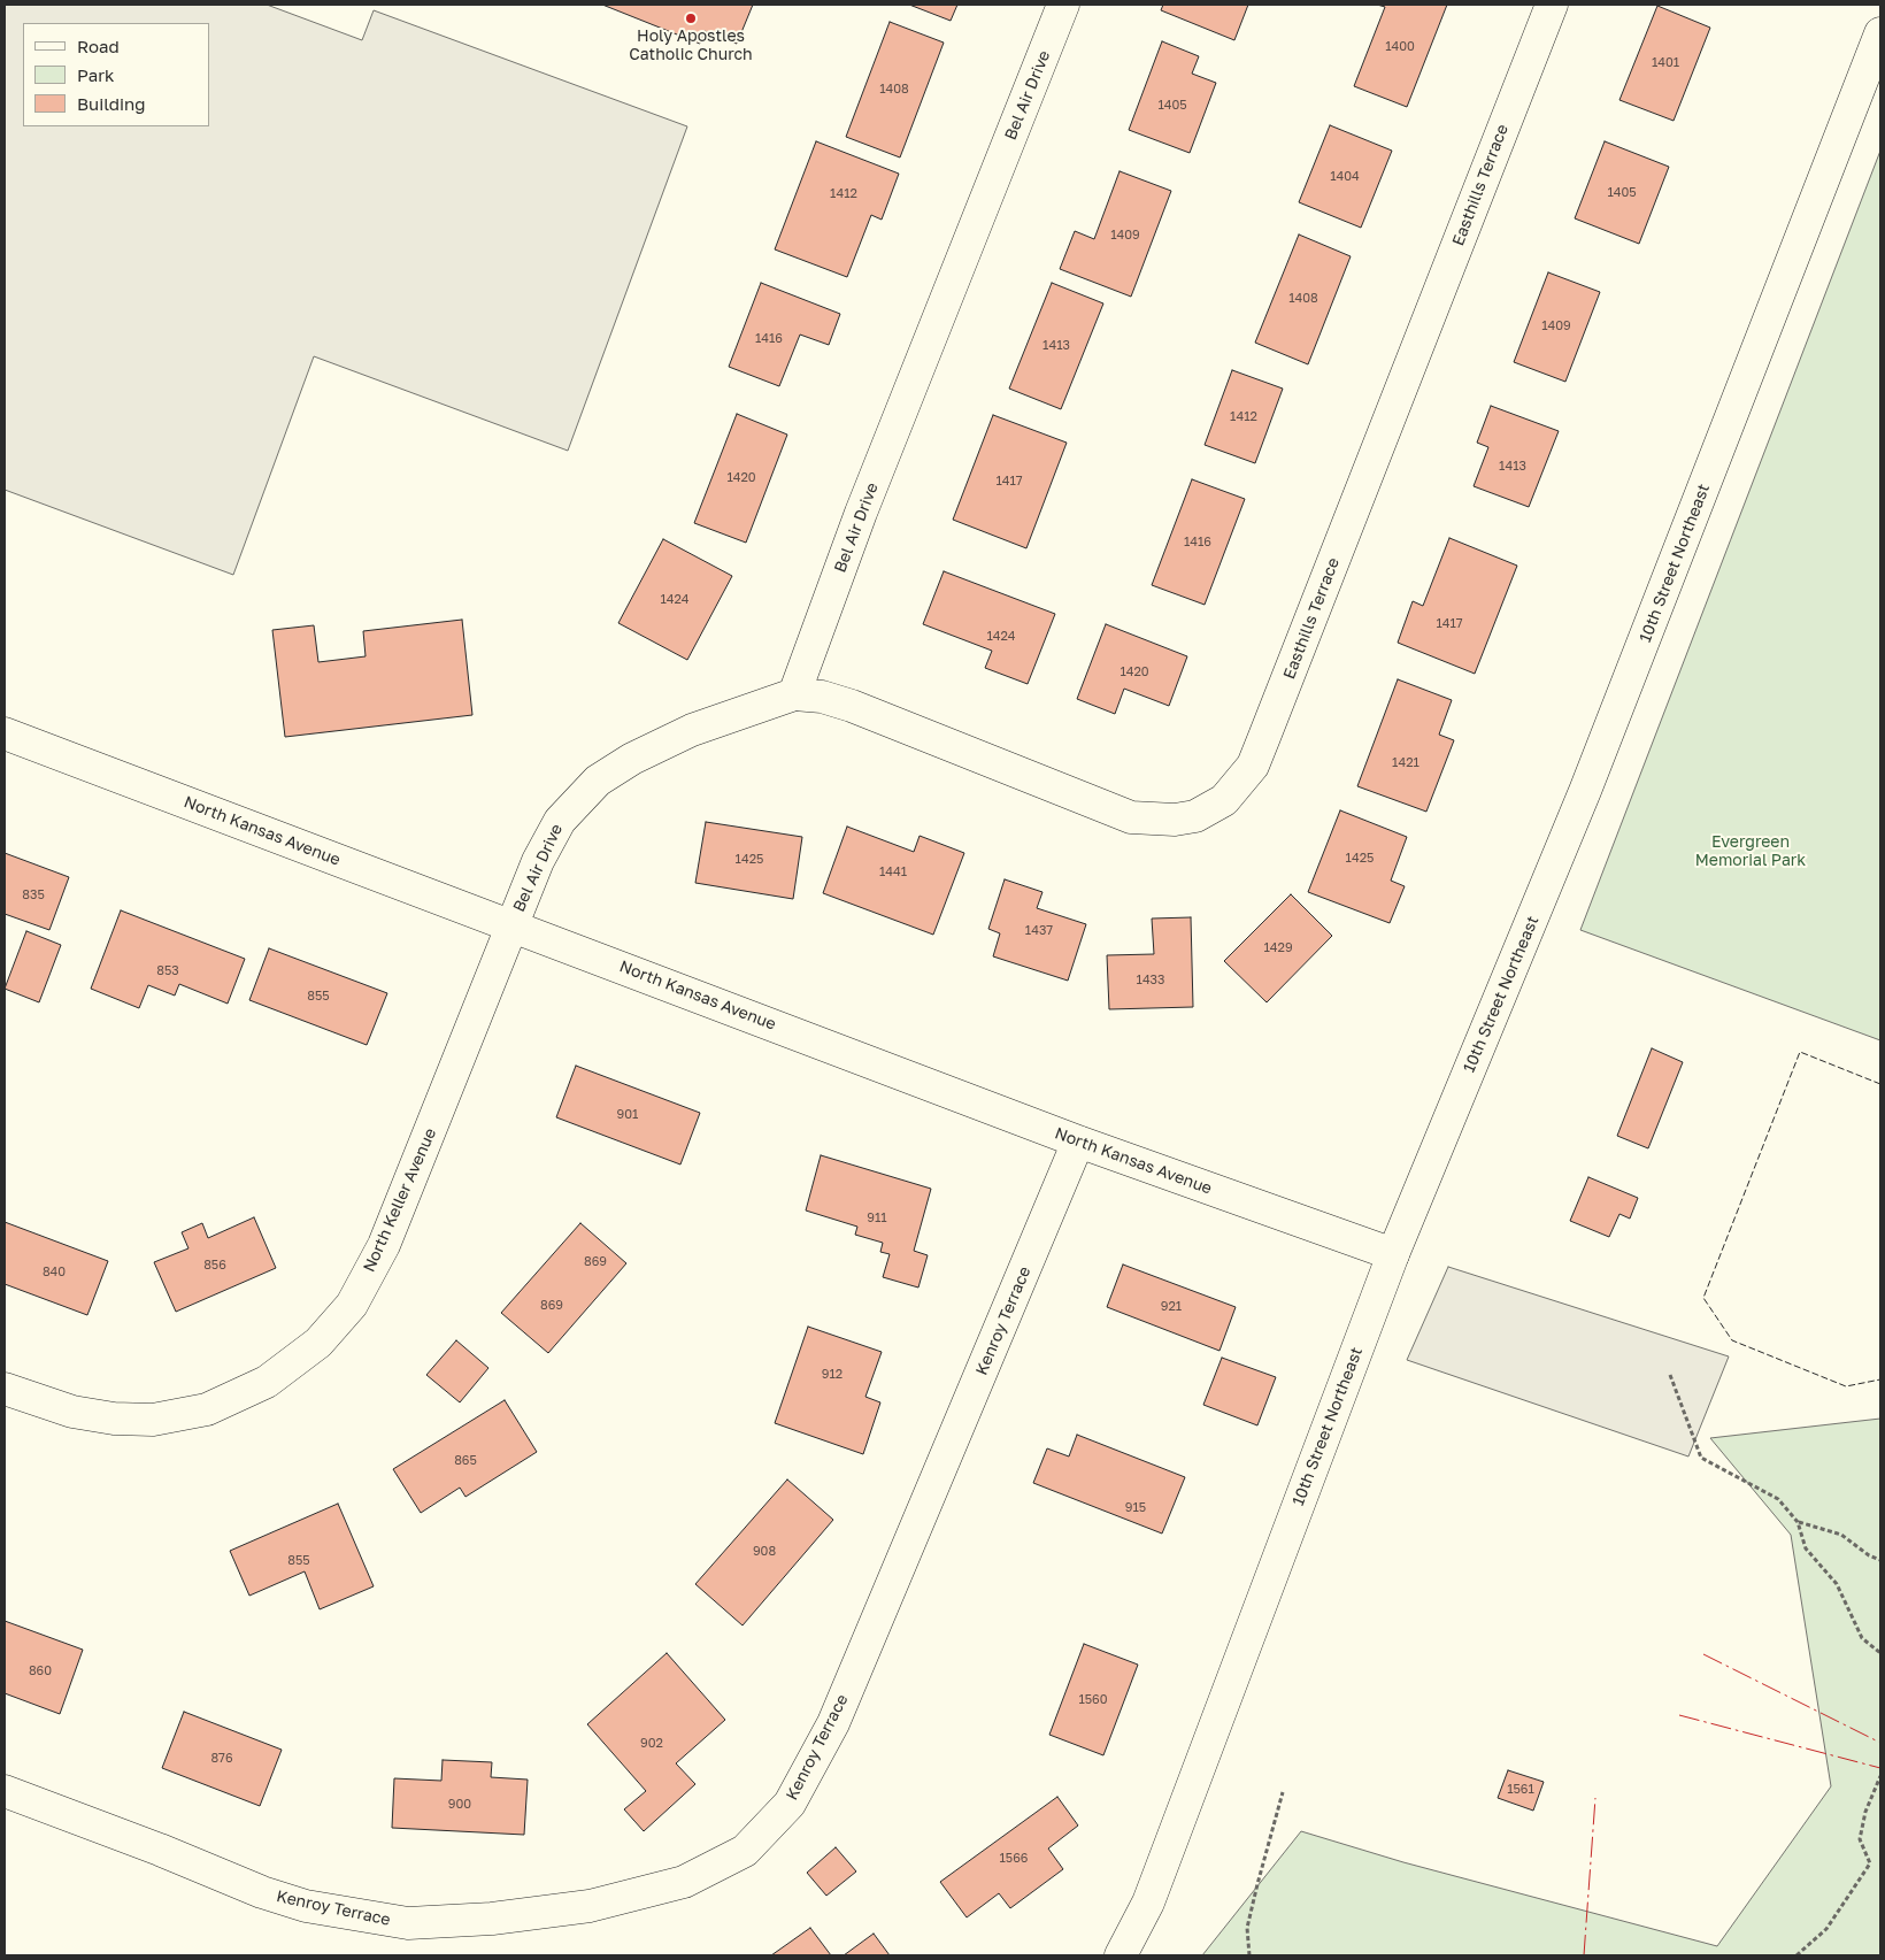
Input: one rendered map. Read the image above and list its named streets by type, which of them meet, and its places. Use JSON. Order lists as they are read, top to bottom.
{
  "streets": {
    "street": [
      "Bel Air Drive",
      "Easthills Terrace",
      "10th Street Northeast",
      "North Kansas Avenue",
      "North Keller Avenue",
      "Kenroy Terrace"
    ]
  },
  "crossings": [
    ["Bel Air Drive", "Easthills Terrace"],
    ["Bel Air Drive", "North Kansas Avenue"],
    ["Bel Air Drive", "North Keller Avenue"],
    ["10th Street Northeast", "North Kansas Avenue"],
    ["North Kansas Avenue", "North Keller Avenue"],
    ["North Kansas Avenue", "Kenroy Terrace"]
  ],
  "parks": ["Evergreen Memorial Park"],
  "places": ["Holy Apostles Catholic Church"],
  "house_numbers": [
    "1400",
    "1401",
    "1408",
    "1405",
    "1404",
    "1405",
    "1412",
    "1409",
    "1408",
    "1409",
    "1416",
    "1413",
    "1412",
    "1413",
    "1420",
    "1417",
    "1416",
    "1424",
    "1417",
    "1424",
    "1420",
    "1421",
    "1425",
    "1425",
    "1441",
    "835",
    "1437",
    "1429",
    "853",
    "1433",
    "855",
    "901",
    "911",
    "869",
    "856",
    "840",
    "869",
    "921",
    "912",
    "865",
    "915",
    "908",
    "855",
    "860",
    "1560",
    "902",
    "876",
    "1561",
    "900",
    "1566"
  ],
  "legend": ["Road", "Park", "Building"]
}
